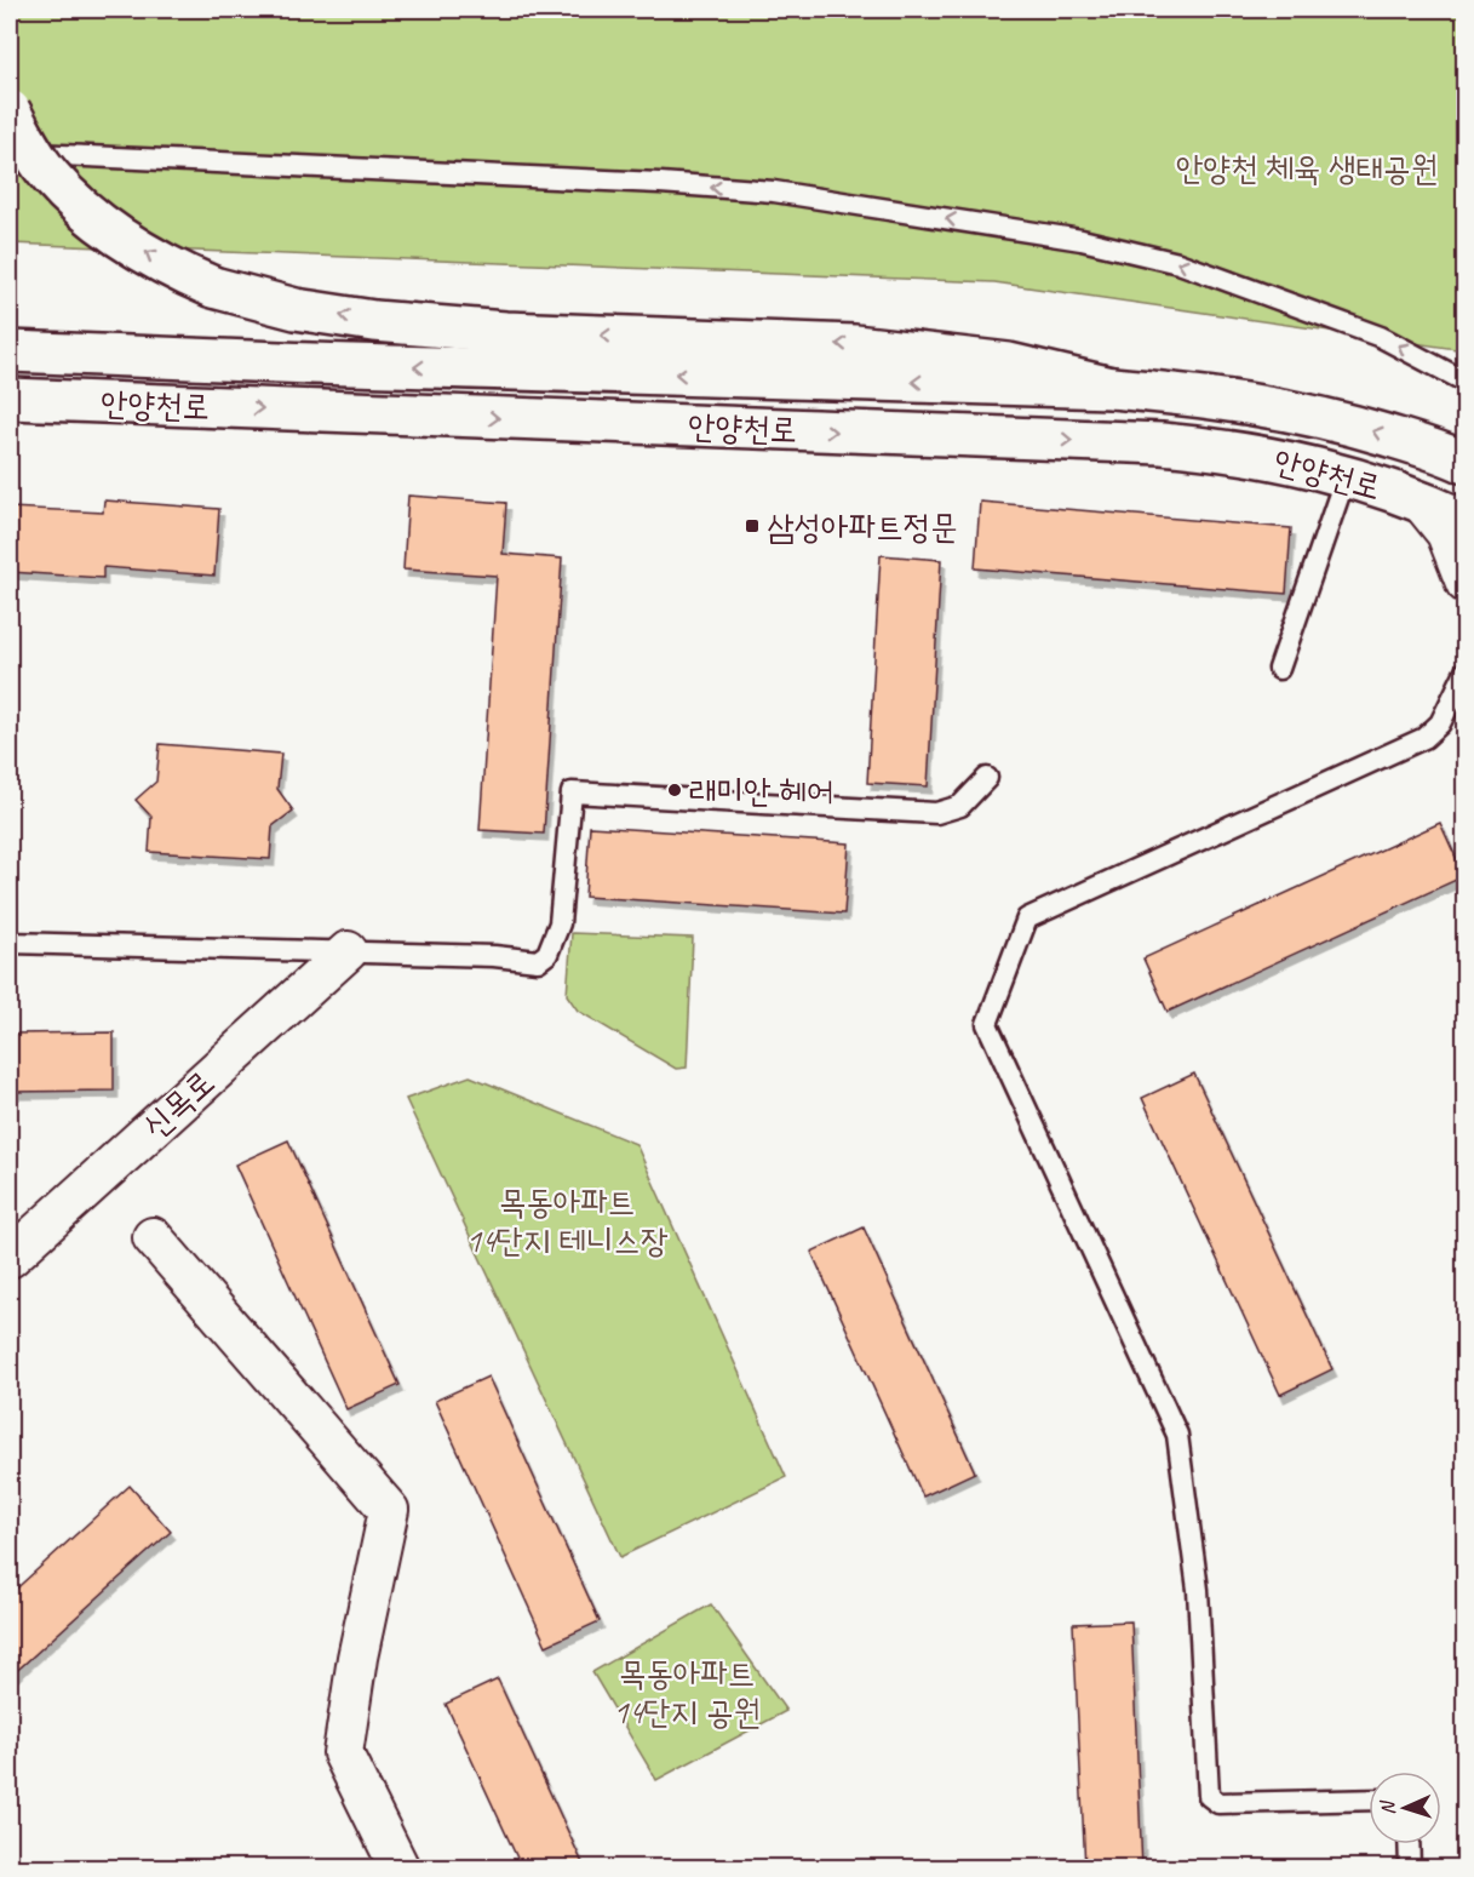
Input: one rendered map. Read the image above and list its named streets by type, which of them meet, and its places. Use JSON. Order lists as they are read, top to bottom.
{
  "streets": {
    "main road": ["안양천로"],
    "street": ["신목로"]
  },
  "parks": ["안양천 체육 생태공원", "목동아파트 14단지 테니스장", "목동아파트 14단지 공원"],
  "places": {
    "transit": ["삼성아파트정문"],
    "other": ["래미안 헤어"]
  },
  "north": "left"
}
